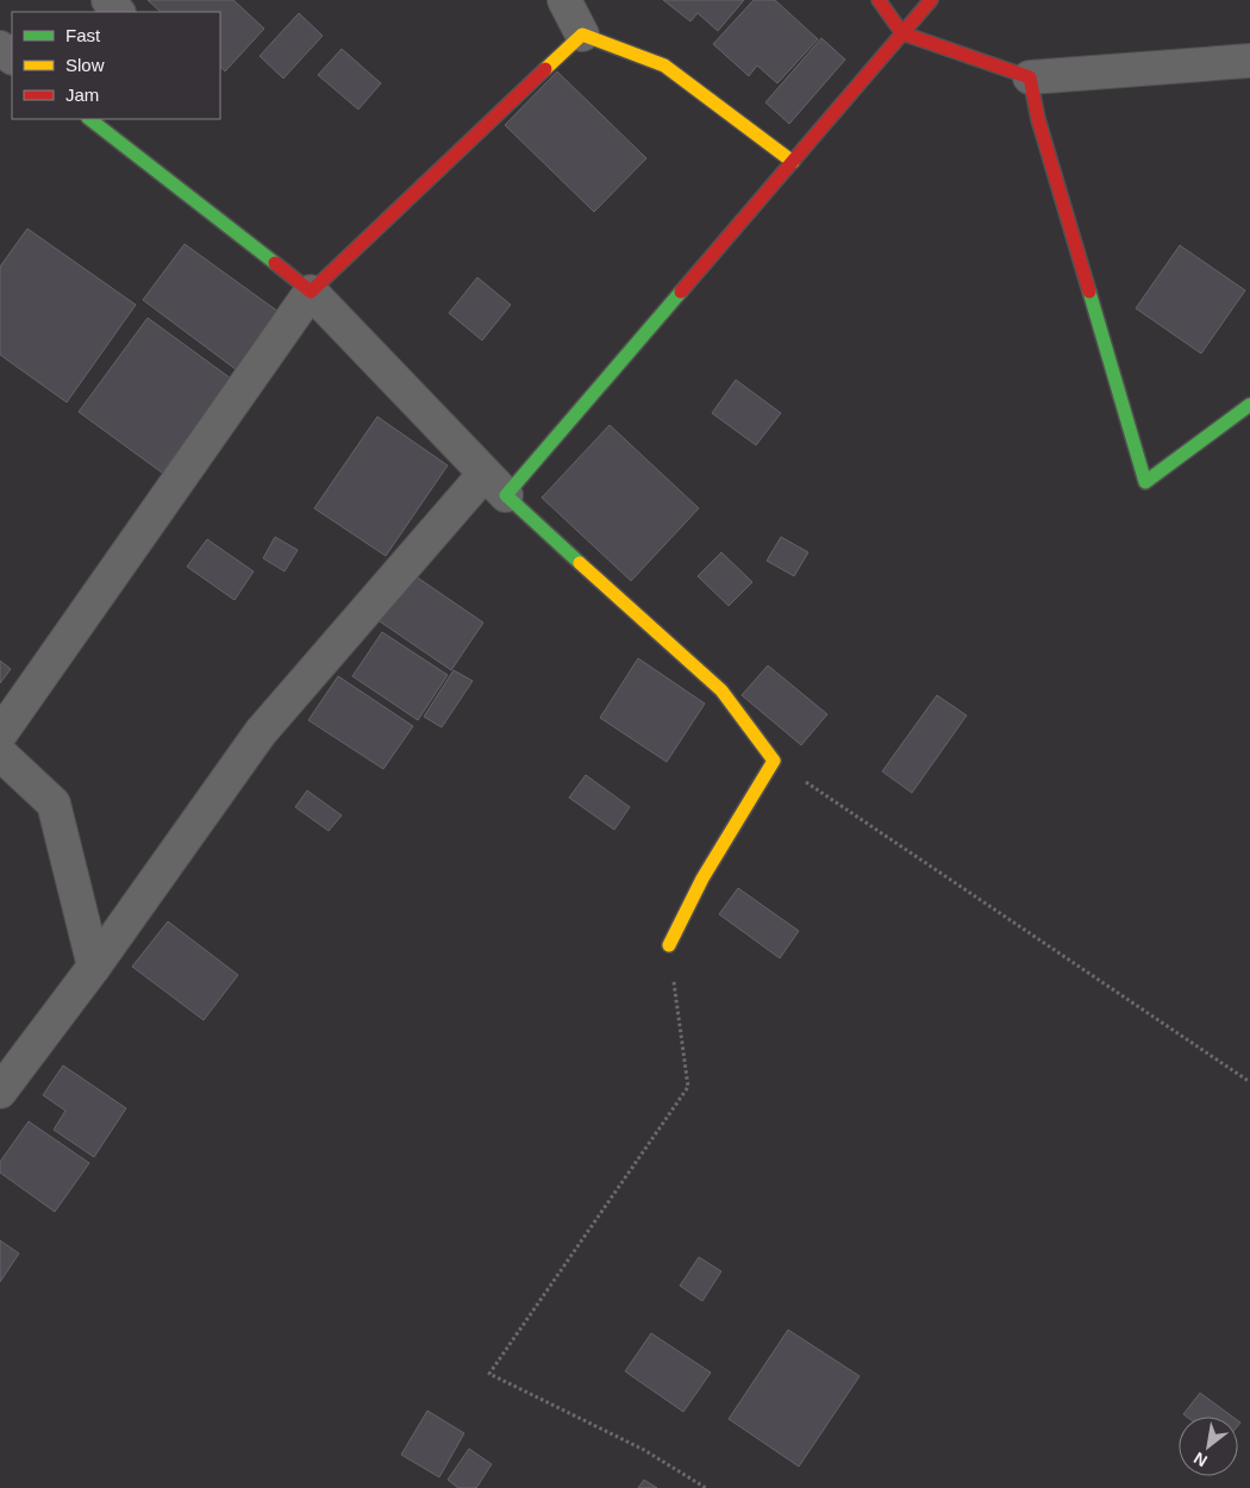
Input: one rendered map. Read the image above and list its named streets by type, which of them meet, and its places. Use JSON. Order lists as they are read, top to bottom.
{
  "legend": ["Fast", "Slow", "Jam"],
  "north": "bottom left"
}
